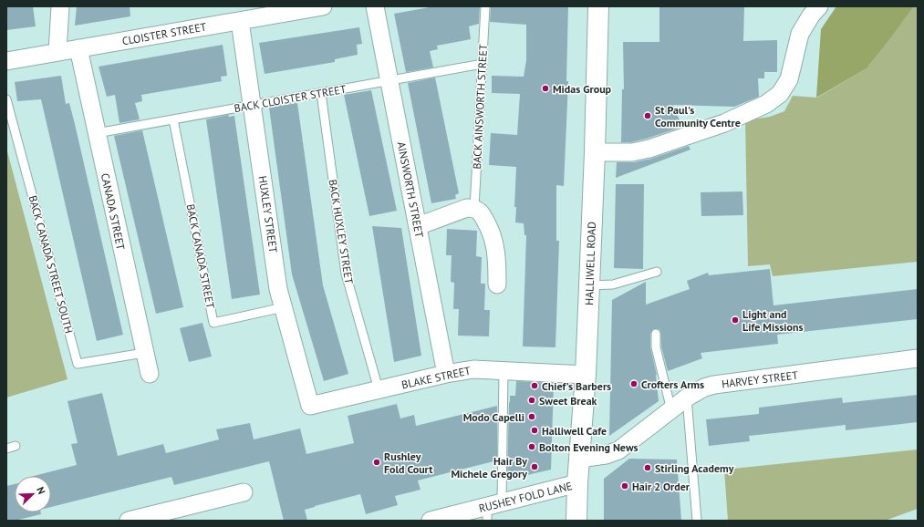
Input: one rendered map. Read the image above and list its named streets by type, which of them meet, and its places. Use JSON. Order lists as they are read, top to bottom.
{
  "streets": {
    "main road": ["HALLIWELL ROAD"],
    "street": [
      "CLOISTER STREET",
      "AINSWORTH STREET",
      "CANADA STREET",
      "HUXLEY STREET",
      "BLAKE STREET",
      "HARVEY STREET",
      "RUSHEY FOLD LANE"
    ],
    "lane": [
      "BACK CLOISTER STREET",
      "BACK AINSWORTH STREET",
      "BACK HUXLEY STREET",
      "BACK CANADA STREET",
      "BACK CANADA STREET SOUTH"
    ]
  },
  "crossings": [
    ["CLOISTER STREET", "CANADA STREET"],
    ["CLOISTER STREET", "HUXLEY STREET"],
    ["BACK CLOISTER STREET", "BACK AINSWORTH STREET"],
    ["BACK CLOISTER STREET", "AINSWORTH STREET"],
    ["BACK CLOISTER STREET", "CANADA STREET"],
    ["BACK CLOISTER STREET", "HUXLEY STREET"],
    ["BACK CLOISTER STREET", "BACK HUXLEY STREET"],
    ["BACK CLOISTER STREET", "BACK CANADA STREET"],
    ["AINSWORTH STREET", "BLAKE STREET"],
    ["CANADA STREET", "BACK CANADA STREET SOUTH"],
    ["HUXLEY STREET", "BACK CANADA STREET"],
    ["HUXLEY STREET", "BLAKE STREET"],
    ["BACK HUXLEY STREET", "BLAKE STREET"],
    ["HALLIWELL ROAD", "BLAKE STREET"],
    ["HALLIWELL ROAD", "HARVEY STREET"],
    ["HALLIWELL ROAD", "RUSHEY FOLD LANE"]
  ],
  "places": [
    "Midas Group",
    "St Paul's Community Centre",
    "Light and Life Missions",
    "Crofters Arms",
    "Chief's Barbers",
    "Sweet Break",
    "Modo Capelli",
    "Halliwell Cafe",
    "Bolton Evening News",
    "Rushley Fold Court",
    "Hair By Michele Gregory",
    "Stirling Academy",
    "Hair 2 Order"
  ],
  "north": "top right"
}
